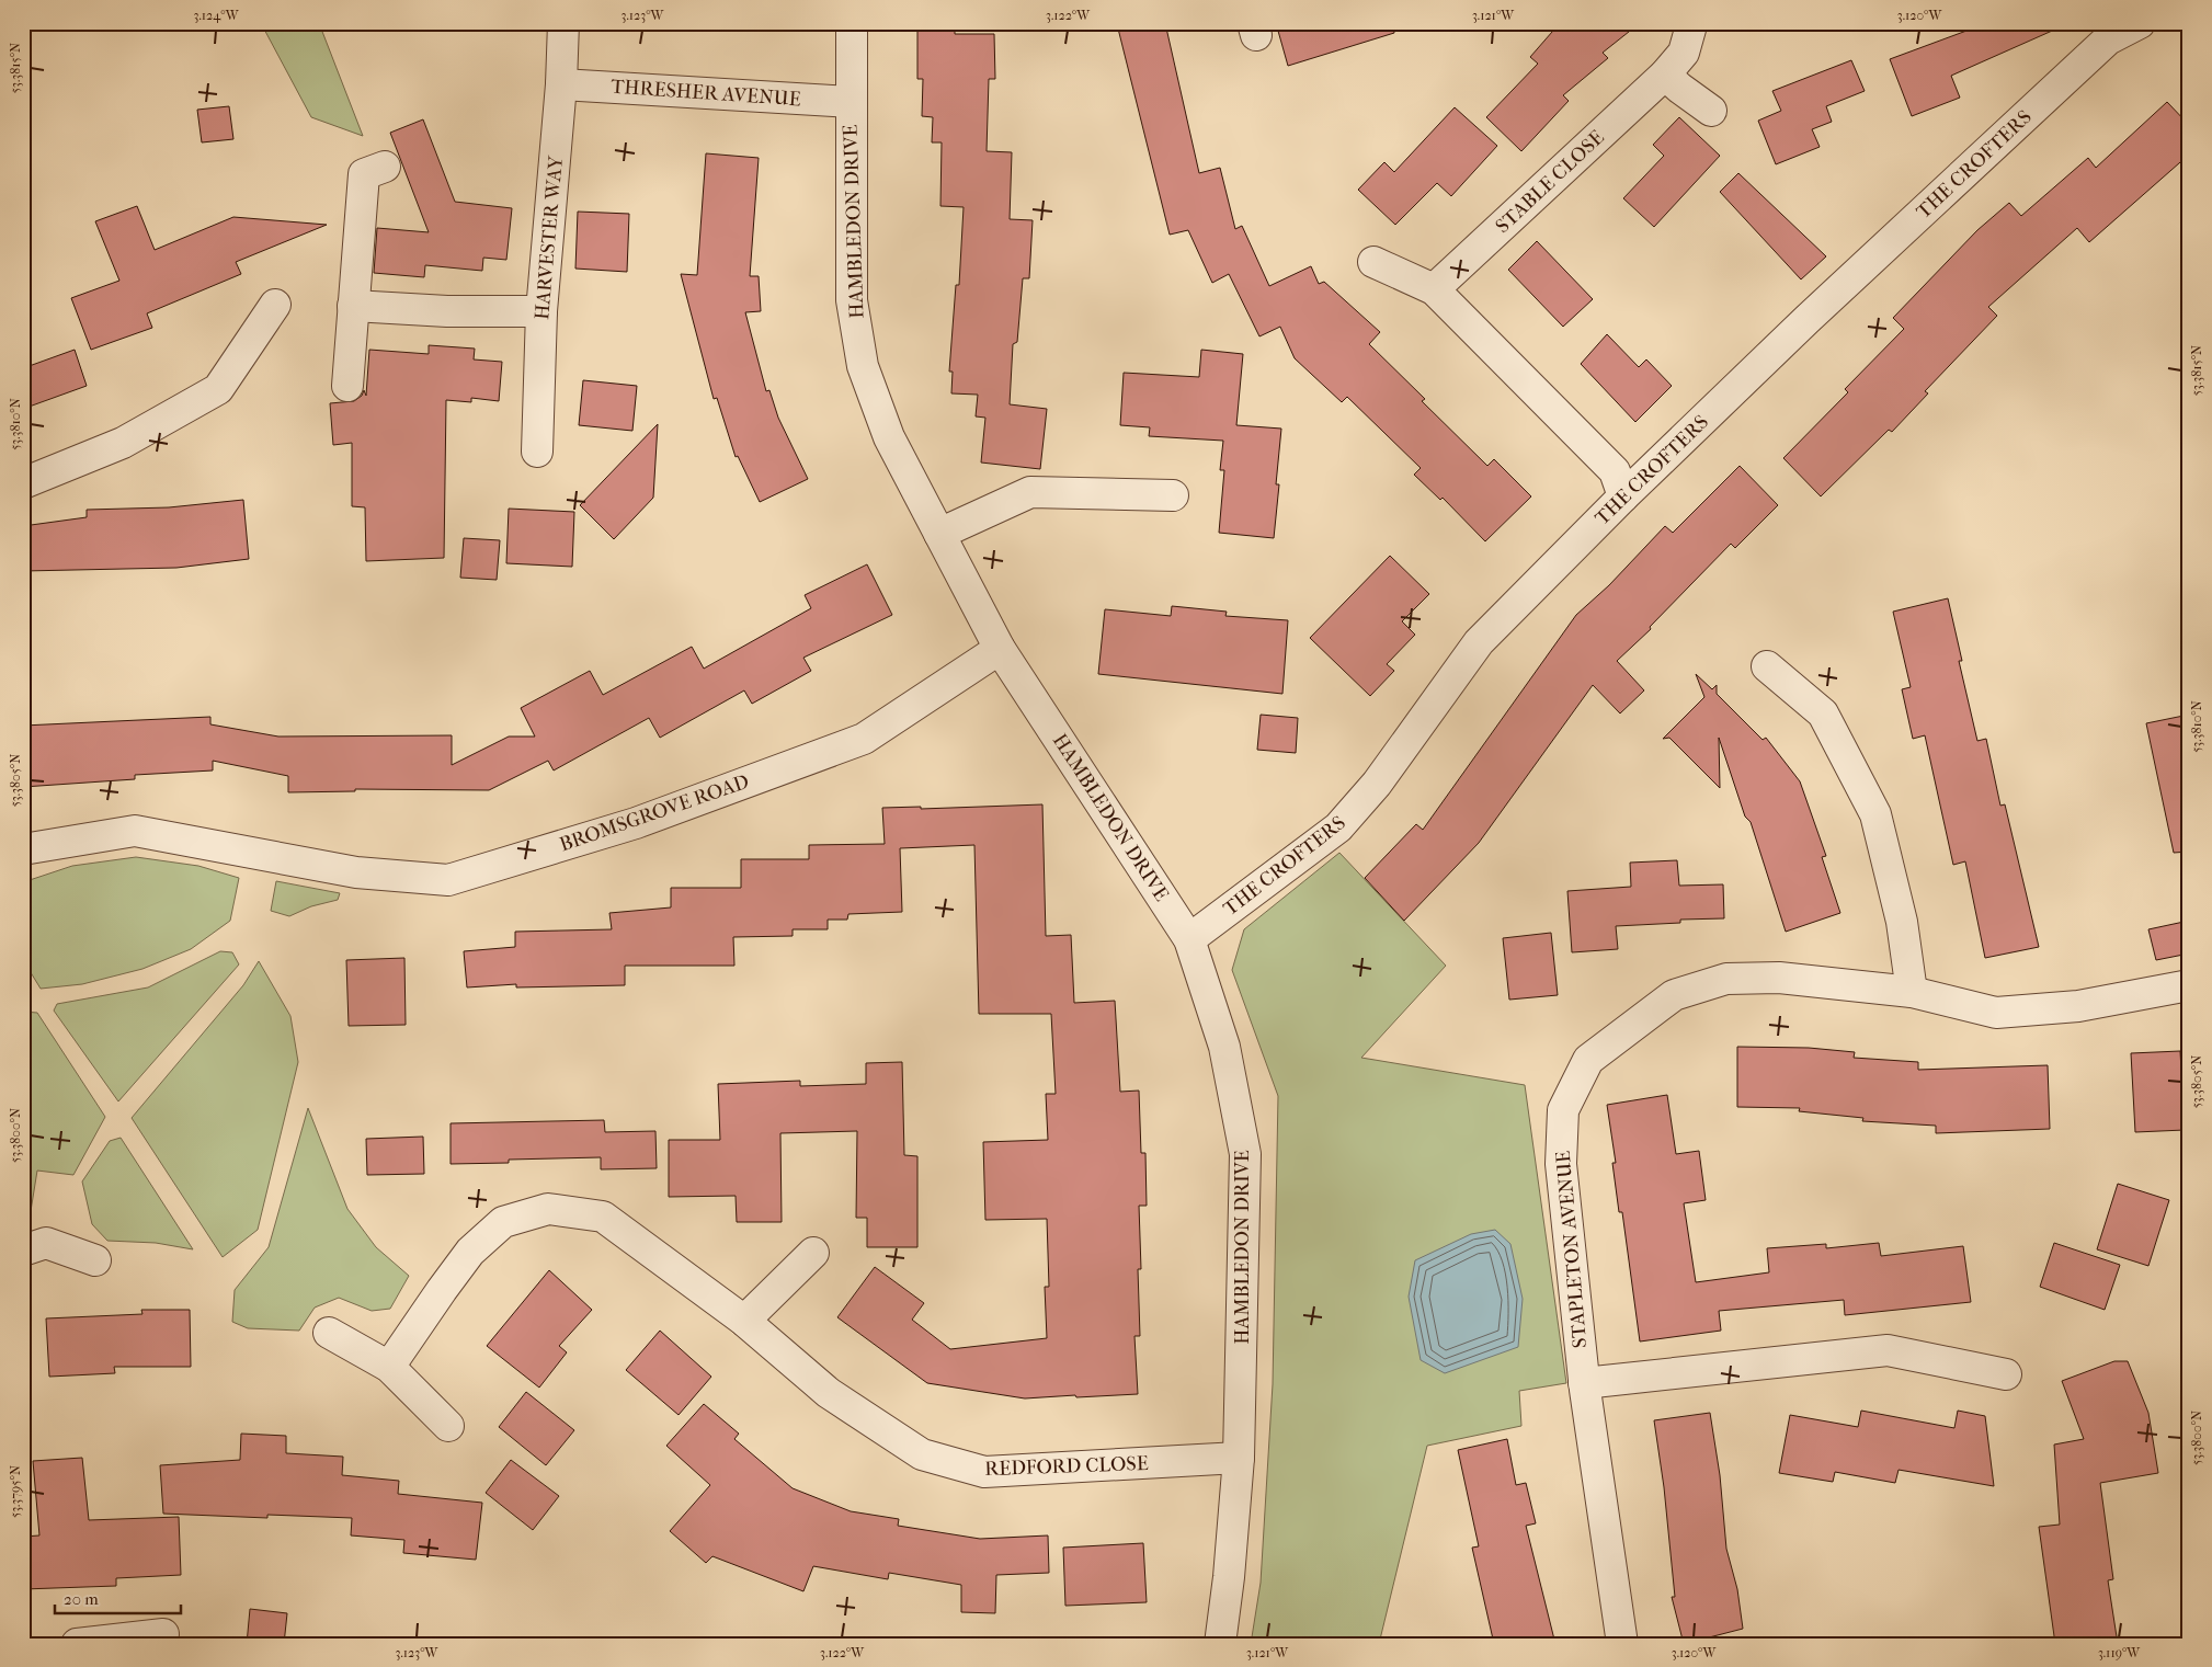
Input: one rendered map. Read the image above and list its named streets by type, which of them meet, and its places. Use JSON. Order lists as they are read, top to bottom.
{
  "streets": {
    "street": [
      "THRESHER AVENUE",
      "THE CROFTERS",
      "STABLE CLOSE",
      "HAMBLEDON DRIVE",
      "HARVESTER WAY",
      "BROMSGROVE ROAD",
      "STAPLETON AVENUE",
      "REDFORD CLOSE"
    ]
  },
  "crossings": [
    ["THRESHER AVENUE", "HAMBLEDON DRIVE"],
    ["THRESHER AVENUE", "HARVESTER WAY"],
    ["THE CROFTERS", "HAMBLEDON DRIVE"],
    ["HAMBLEDON DRIVE", "BROMSGROVE ROAD"],
    ["HAMBLEDON DRIVE", "REDFORD CLOSE"]
  ],
  "scale_bar": "20 m",
  "coordinates": [
    "3.124°W",
    "3.123°W",
    "3.122°W",
    "3.121°W",
    "3.120°W",
    "53.3815°N",
    "53.3810°N",
    "53.3805°N",
    "53.3800°N",
    "53.3795°N",
    "3.119°W"
  ]
}
